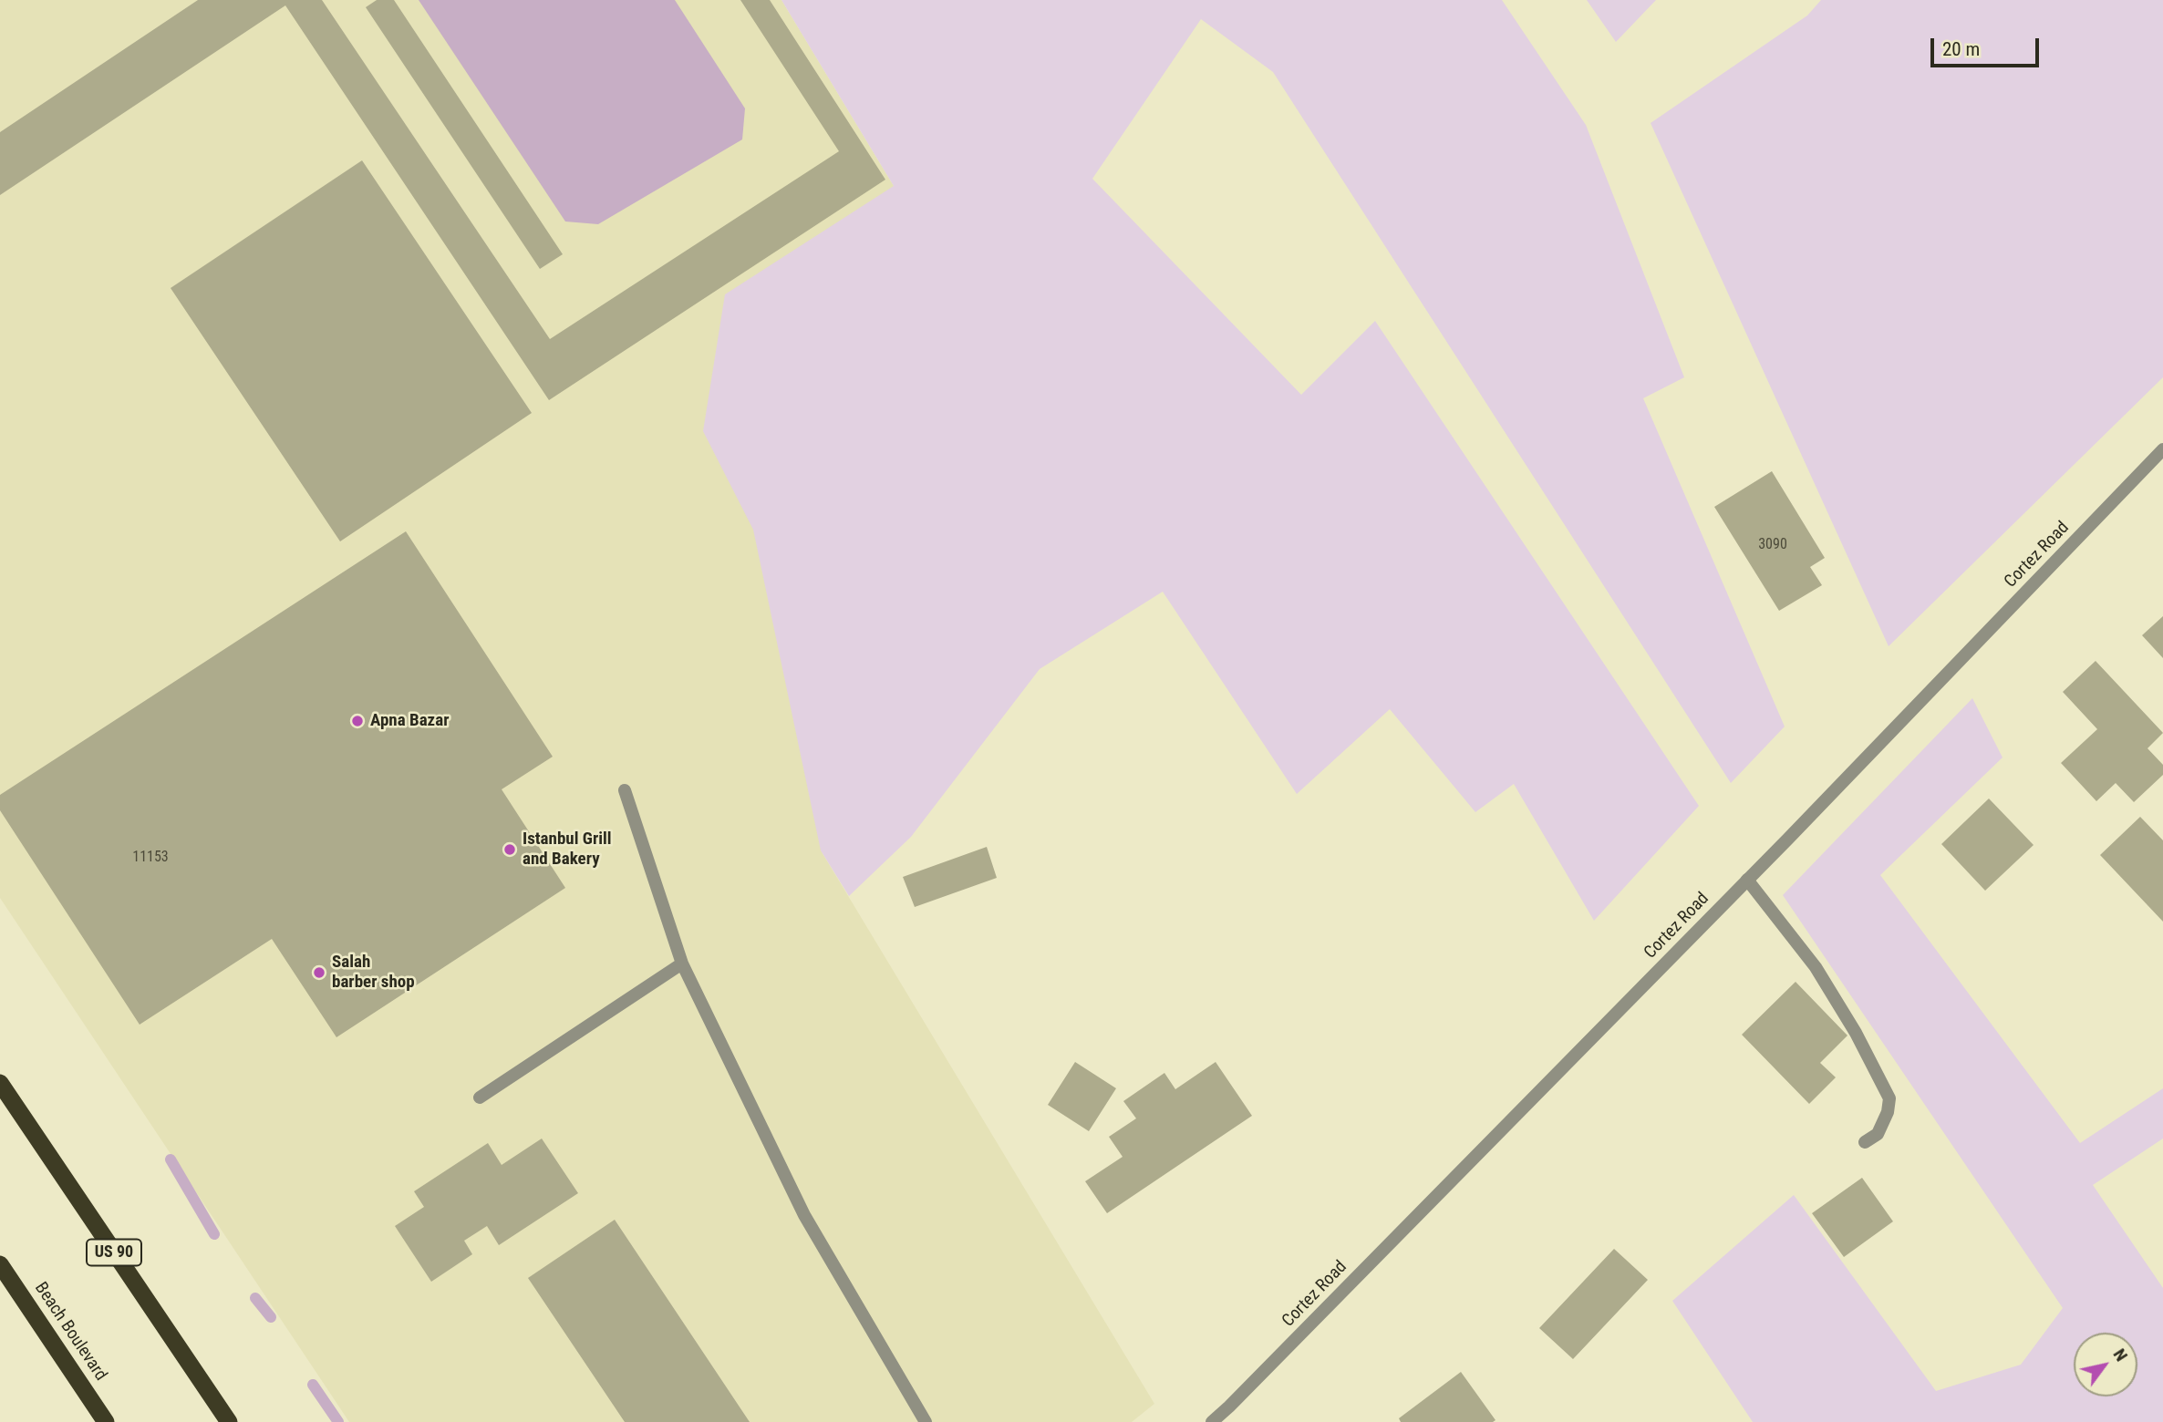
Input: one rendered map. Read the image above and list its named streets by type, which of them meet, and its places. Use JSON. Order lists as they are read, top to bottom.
{
  "streets": {
    "highway": ["US 90", "Beach Boulevard"],
    "street": ["Cortez Road"]
  },
  "places": ["Apna Bazar", "Istanbul Grill and Bakery", "Salah barber shop"],
  "house_numbers": ["3090", "11153"],
  "scale_bar": "20 m",
  "north": "top right"
}
